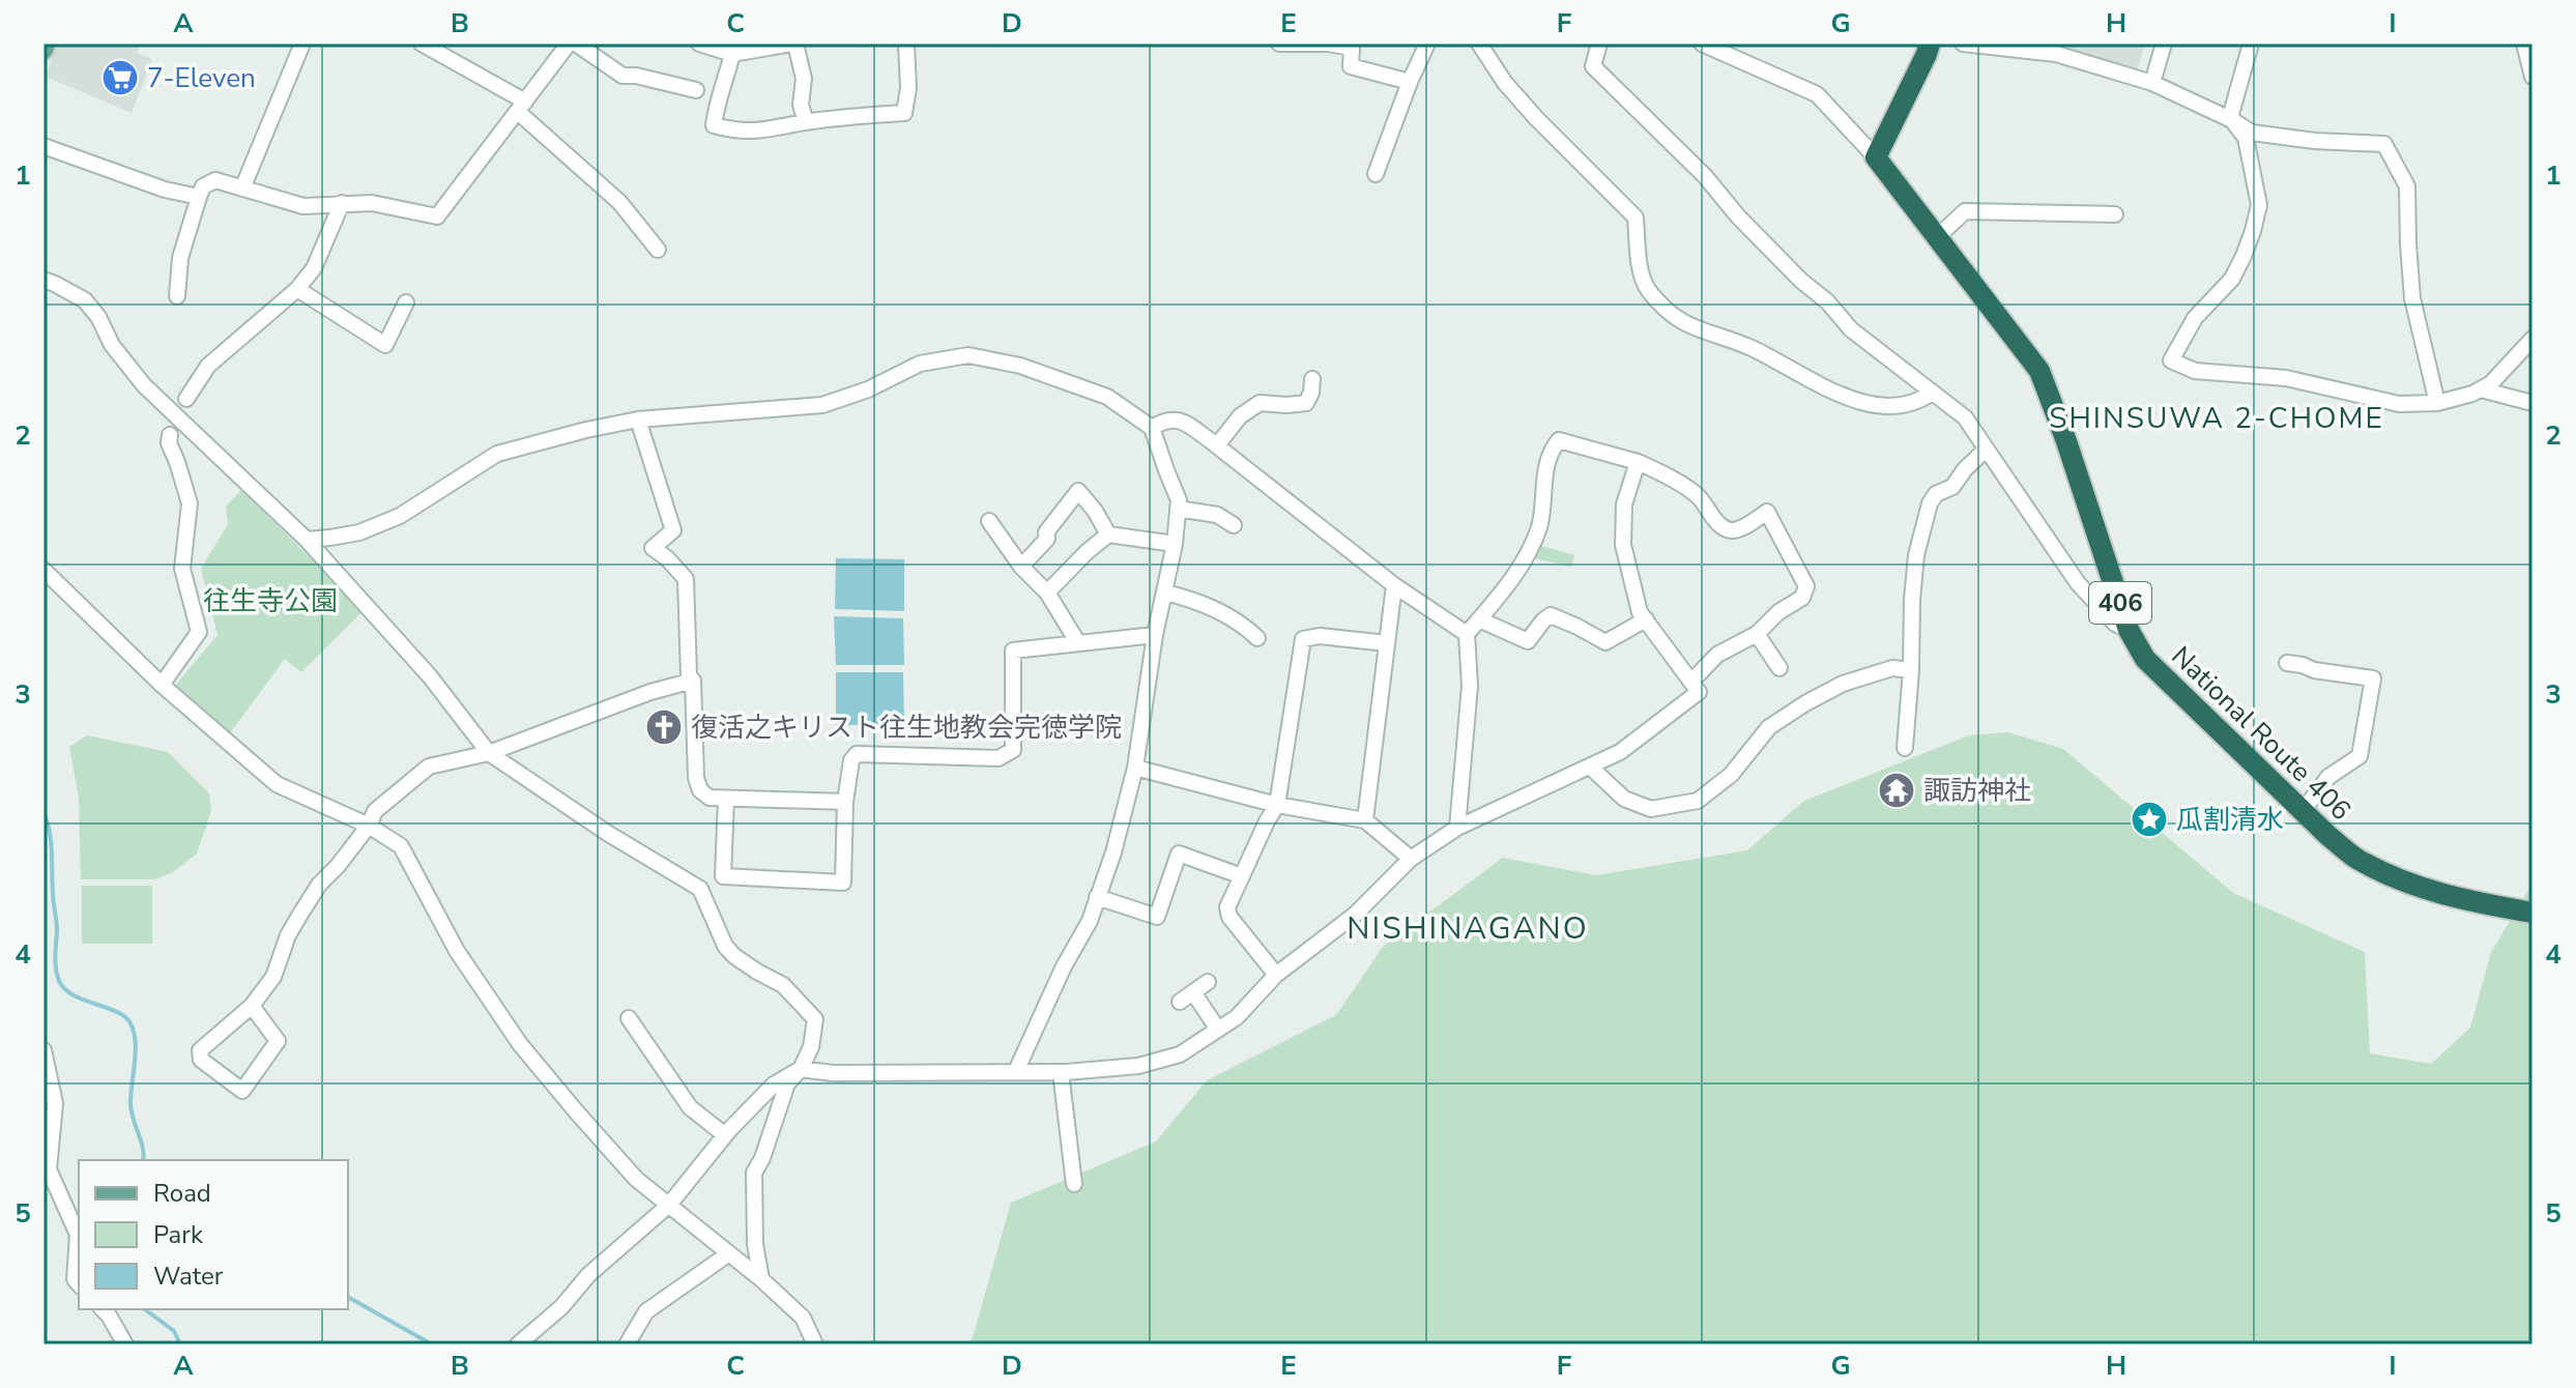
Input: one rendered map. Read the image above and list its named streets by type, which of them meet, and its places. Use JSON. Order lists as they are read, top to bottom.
{
  "streets": {
    "highway": ["406", "National Route 406"]
  },
  "districts": ["SHINSUWA 2-CHOME", "NISHINAGANO"],
  "parks": ["往生寺公園"],
  "places": {
    "supermarket": ["7-Eleven"],
    "church": ["復活之キリスト往生地教会完徳学院"],
    "temple": ["諏訪神社"],
    "place": ["瓜割清水"]
  },
  "legend": ["Road", "Park", "Water"],
  "grid": {
    "columns": [
      "A",
      "B",
      "C",
      "D",
      "E",
      "F",
      "G",
      "H",
      "I"
    ],
    "rows": [
      "1",
      "2",
      "3",
      "4",
      "5"
    ]
  }
}
